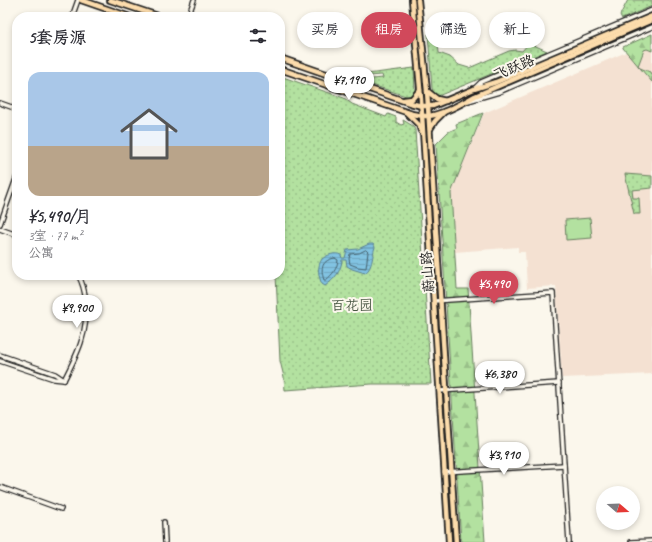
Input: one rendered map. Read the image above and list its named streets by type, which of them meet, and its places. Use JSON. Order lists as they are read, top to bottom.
{
  "streets": {
    "main road": ["飞跃路", "蔚山路"]
  },
  "crossings": [
    ["飞跃路", "蔚山路"]
  ],
  "parks": ["百花园"],
  "north": "right",
  "page": {
    "chip": [
      "买房",
      "租房",
      "筛选",
      "新上"
    ],
    "heading": "5套房源",
    "list": [
      {
        "name": "¥5,490/月",
        "note": "3室 · 77 m² · 公寓"
      }
    ],
    "price": [
      "¥7,190",
      "¥5,490",
      "¥9,900",
      "¥6,380",
      "¥3,910"
    ]
  }
}
